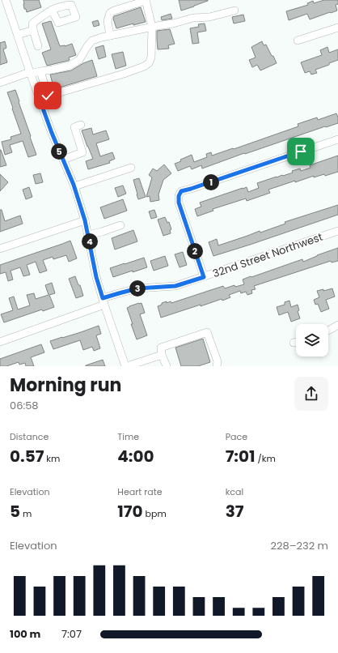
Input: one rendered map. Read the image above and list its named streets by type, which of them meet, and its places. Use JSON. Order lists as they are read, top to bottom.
{
  "streets": {
    "street": ["32nd Street Northwest"]
  },
  "page": {
    "pins": [
      "5",
      "1",
      "4",
      "2",
      "3"
    ],
    "heading": ["Morning run", "06:58"],
    "stats": [
      ["Distance", "0.57 km"],
      ["Time", "4:00"],
      ["Pace", "7:01 /km"],
      ["Elevation", "5 m"],
      ["Heart rate", "170 bpm"],
      ["kcal", "37"]
    ],
    "chart": ["Elevation", "228–232 m"],
    "list": [
      {
        "name": "100 m",
        "note": "7:07"
      }
    ]
  }
}
